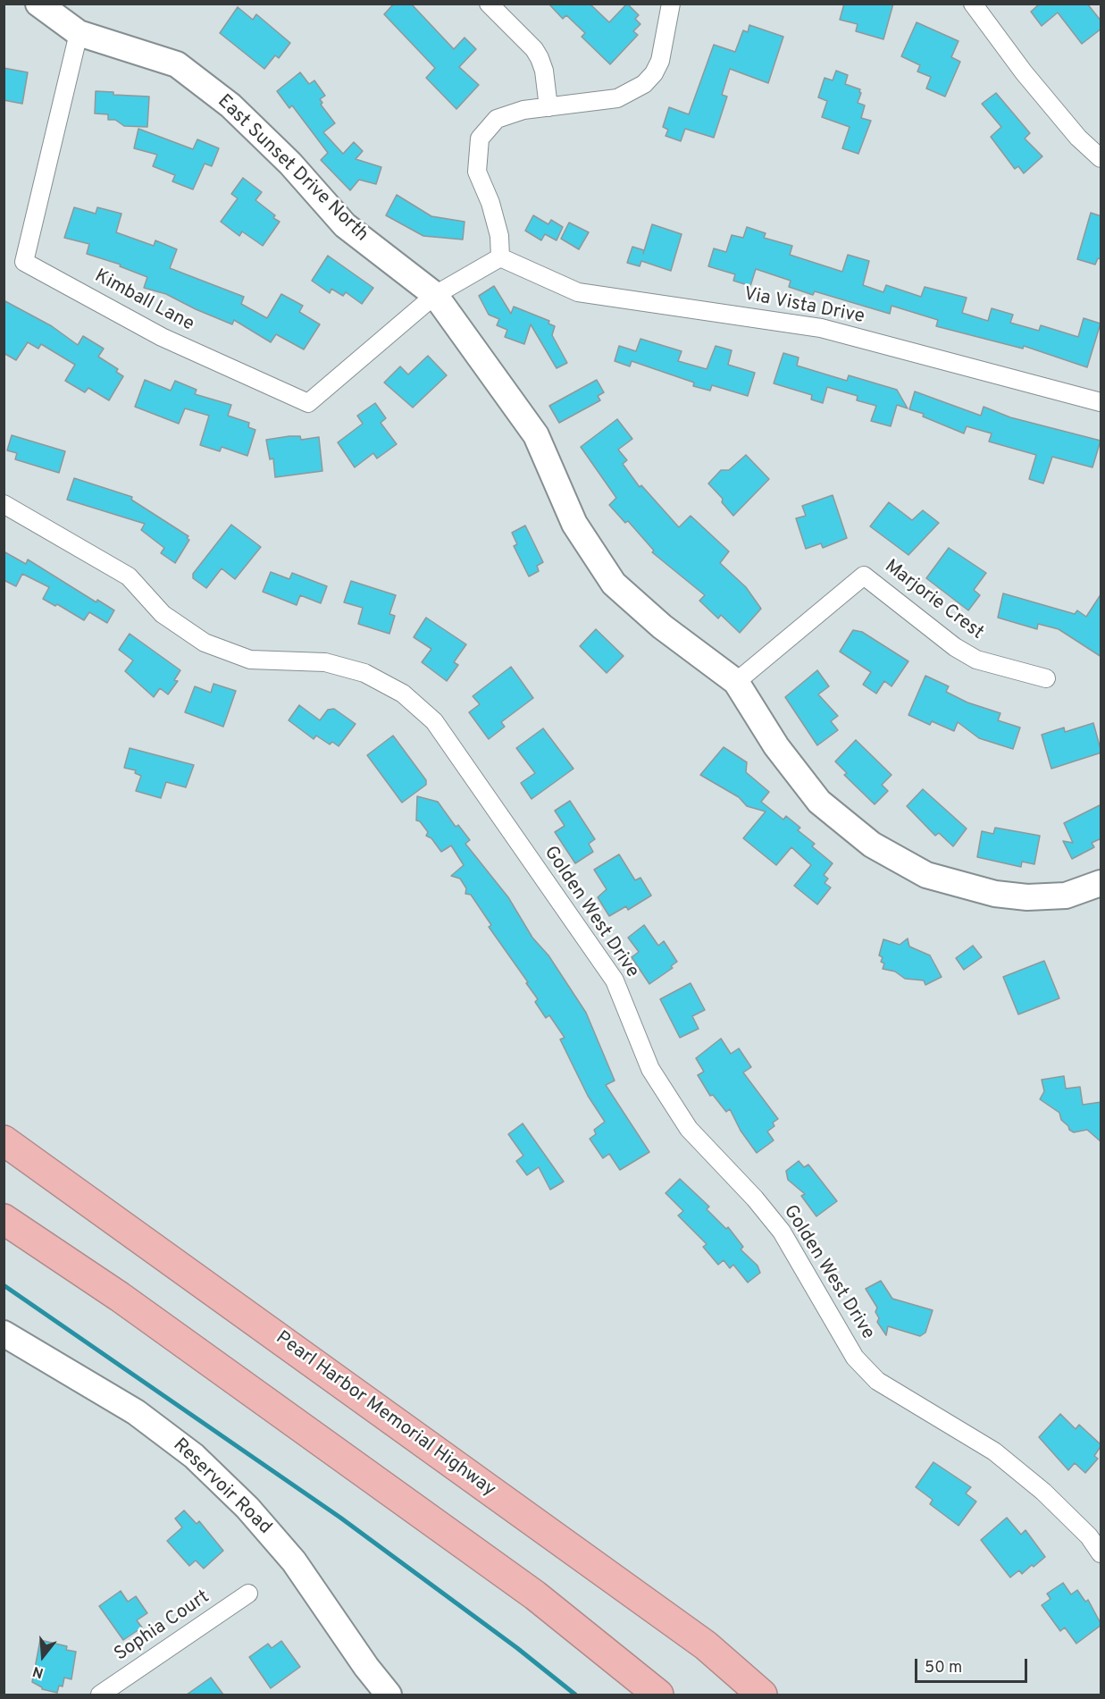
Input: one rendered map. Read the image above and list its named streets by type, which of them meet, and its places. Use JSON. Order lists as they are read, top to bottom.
{
  "streets": {
    "highway": ["Pearl Harbor Memorial Highway"],
    "street": [
      "East Sunset Drive North",
      "Kimball Lane",
      "Via Vista Drive",
      "Marjorie Crest",
      "Golden West Drive",
      "Reservoir Road",
      "Sophia Court"
    ]
  },
  "crossings": [
    ["East Sunset Drive North", "Kimball Lane"],
    ["East Sunset Drive North", "Marjorie Crest"]
  ],
  "scale_bar": "50 m",
  "north": "bottom"
}
